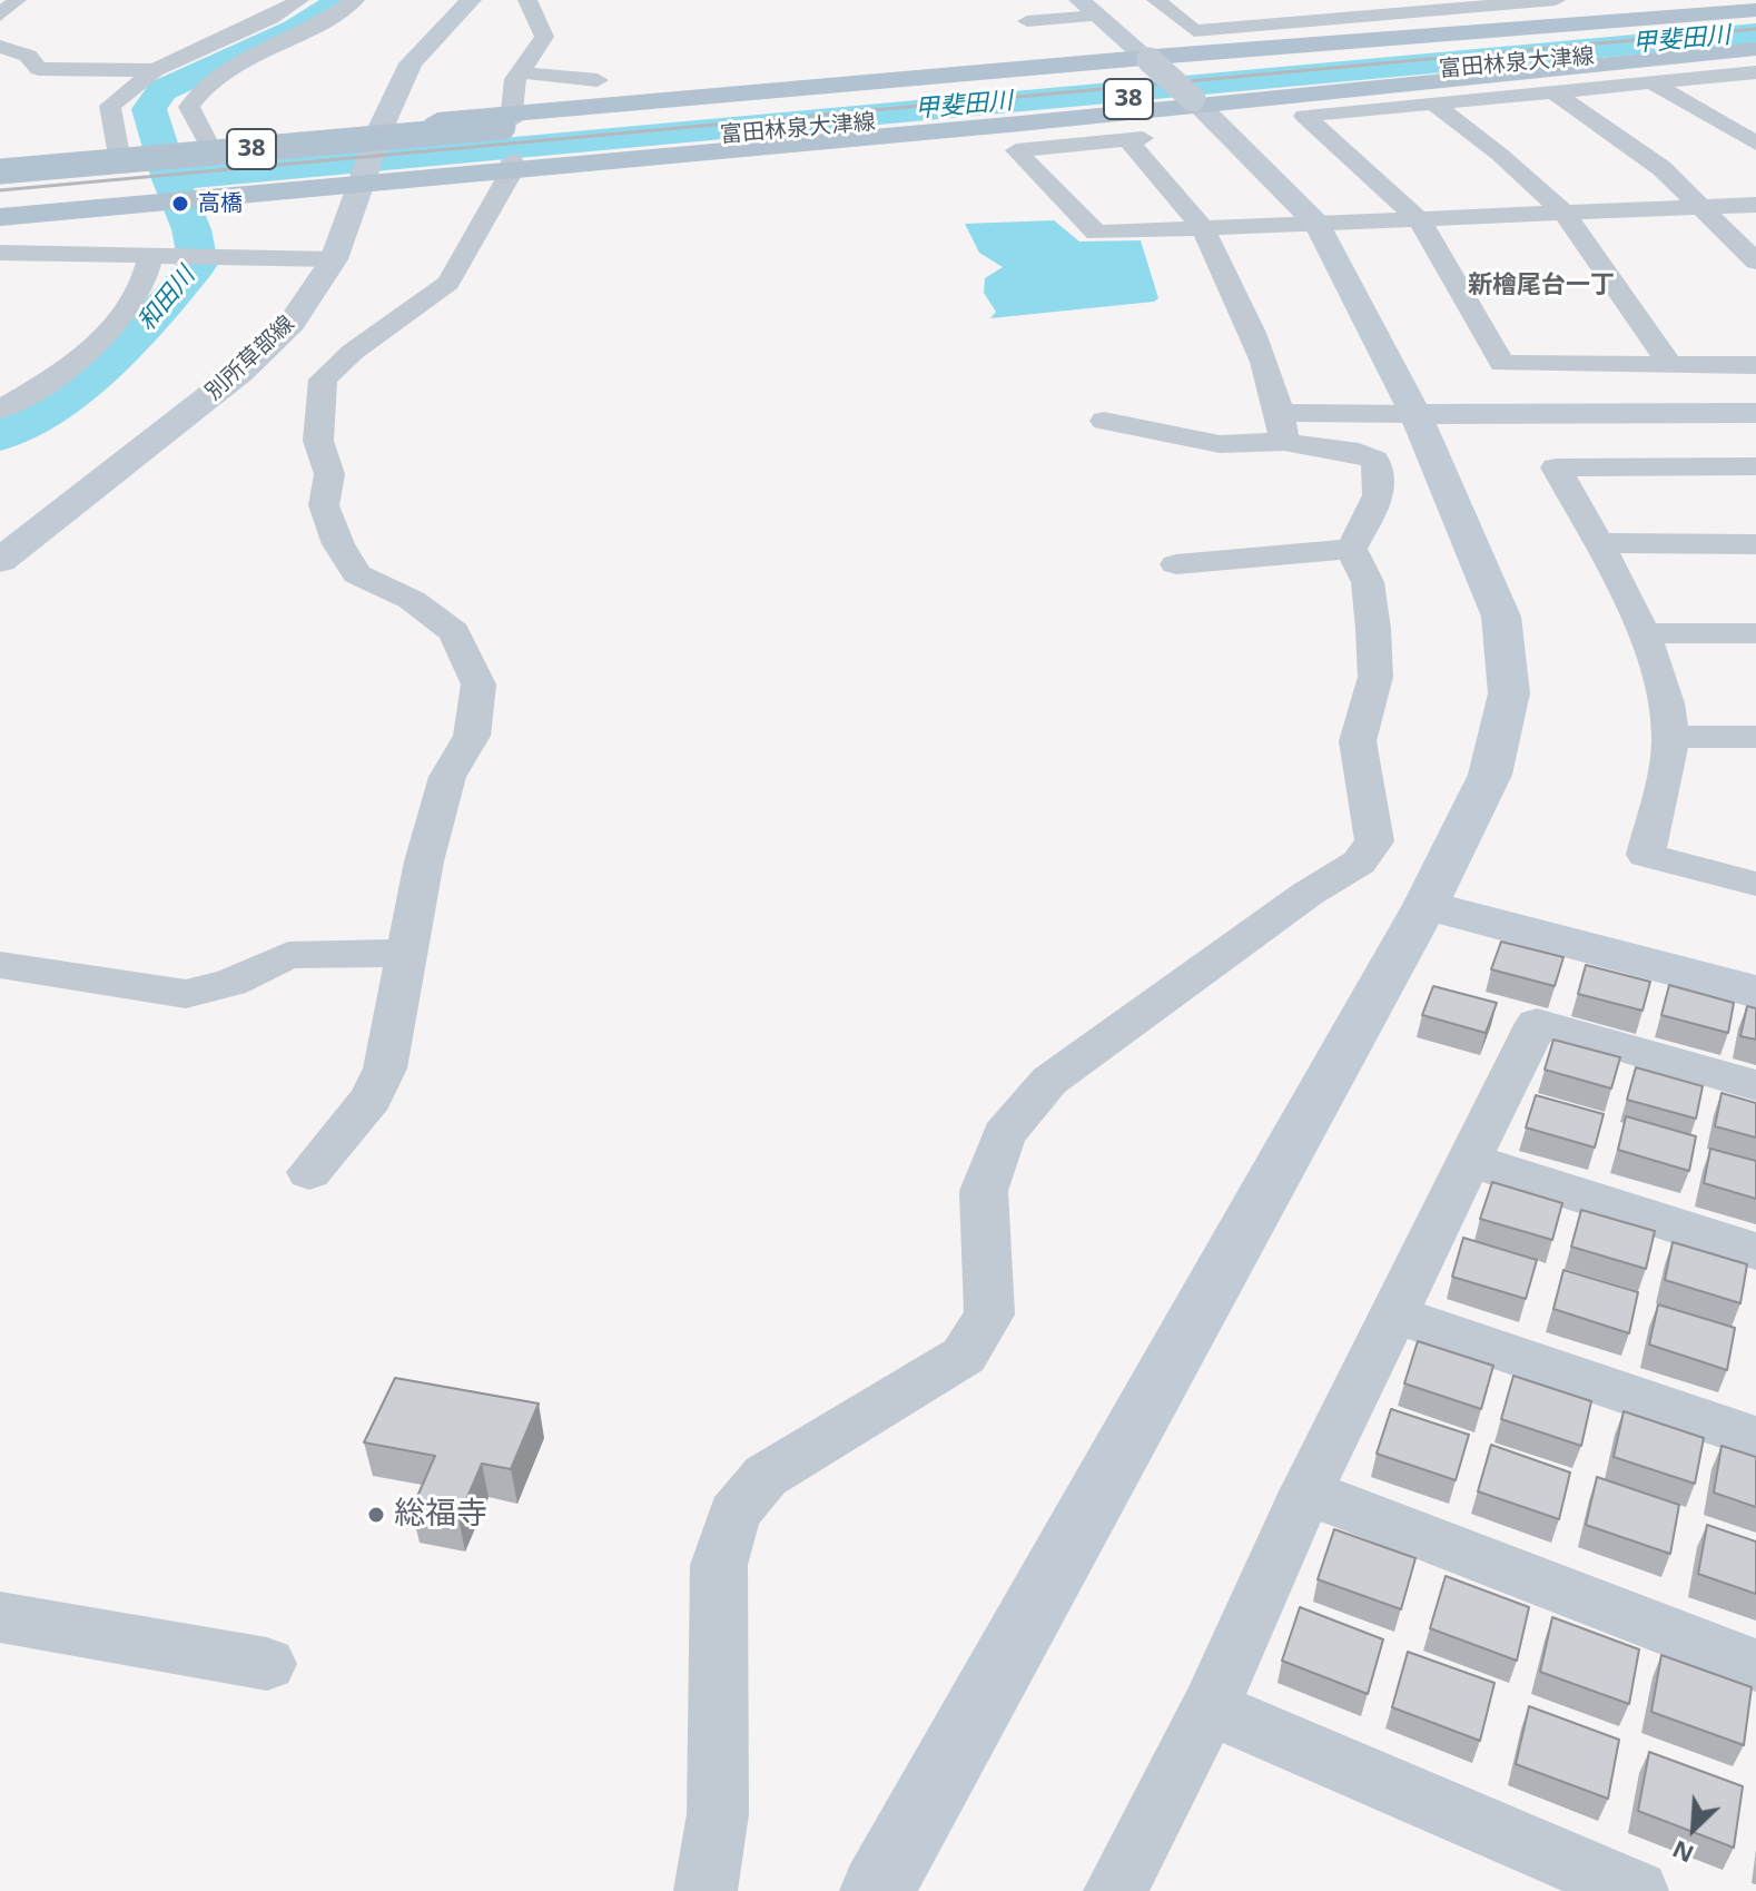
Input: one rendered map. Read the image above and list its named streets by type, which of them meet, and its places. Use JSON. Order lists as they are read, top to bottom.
{
  "streets": {
    "main road": ["富田林泉大津線", "38"],
    "street": ["別所草部線"]
  },
  "districts": ["新檜尾台一丁"],
  "water": ["甲斐田川", "和田川"],
  "places": ["高橋", "総福寺"],
  "north": "bottom left"
}
